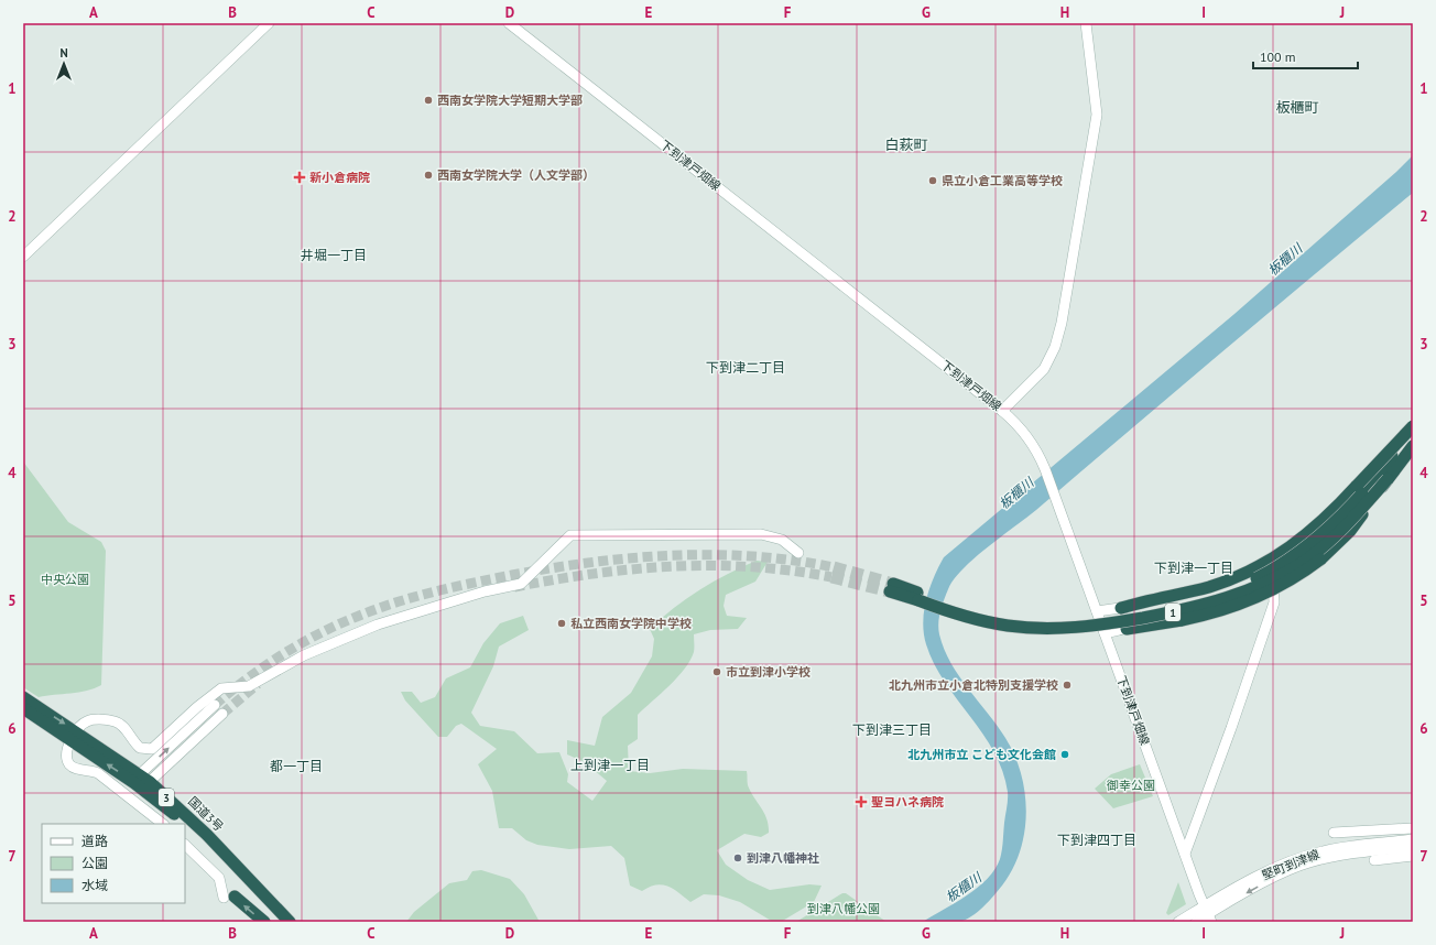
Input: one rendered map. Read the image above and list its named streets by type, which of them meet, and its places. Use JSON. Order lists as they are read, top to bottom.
{
  "streets": {
    "highway": ["1", "3", "国道3号"],
    "street": ["下到津戸畑線", "堅町到津線"]
  },
  "crossings": [
    ["下到津戸畑線", "堅町到津線"]
  ],
  "districts": [
    "板櫃町",
    "白萩町",
    "井堀一丁目",
    "下到津二丁目",
    "下到津一丁目",
    "下到津三丁目",
    "上到津一丁目",
    "都一丁目",
    "下到津四丁目"
  ],
  "water": ["板櫃川"],
  "parks": ["中央公園", "御幸公園", "到津八幡公園"],
  "places": {
    "other": [
      "西南女学院大学短期大学部",
      "西南女学院大学（人文学部）",
      "県立小倉工業高等学校",
      "私立西南女学院中学校",
      "市立到津小学校",
      "北九州市立小倉北特別支援学校",
      "北九州市立 こども文化会館",
      "到津八幡神社"
    ],
    "health": ["新小倉病院", "聖ヨハネ病院"]
  },
  "legend": ["道路", "公園", "水域"],
  "scale_bar": "100 m",
  "north": "top",
  "grid": {
    "columns": [
      "A",
      "B",
      "C",
      "D",
      "E",
      "F",
      "G",
      "H",
      "I",
      "J"
    ],
    "rows": [
      "1",
      "2",
      "3",
      "4",
      "5",
      "6",
      "7"
    ]
  }
}
